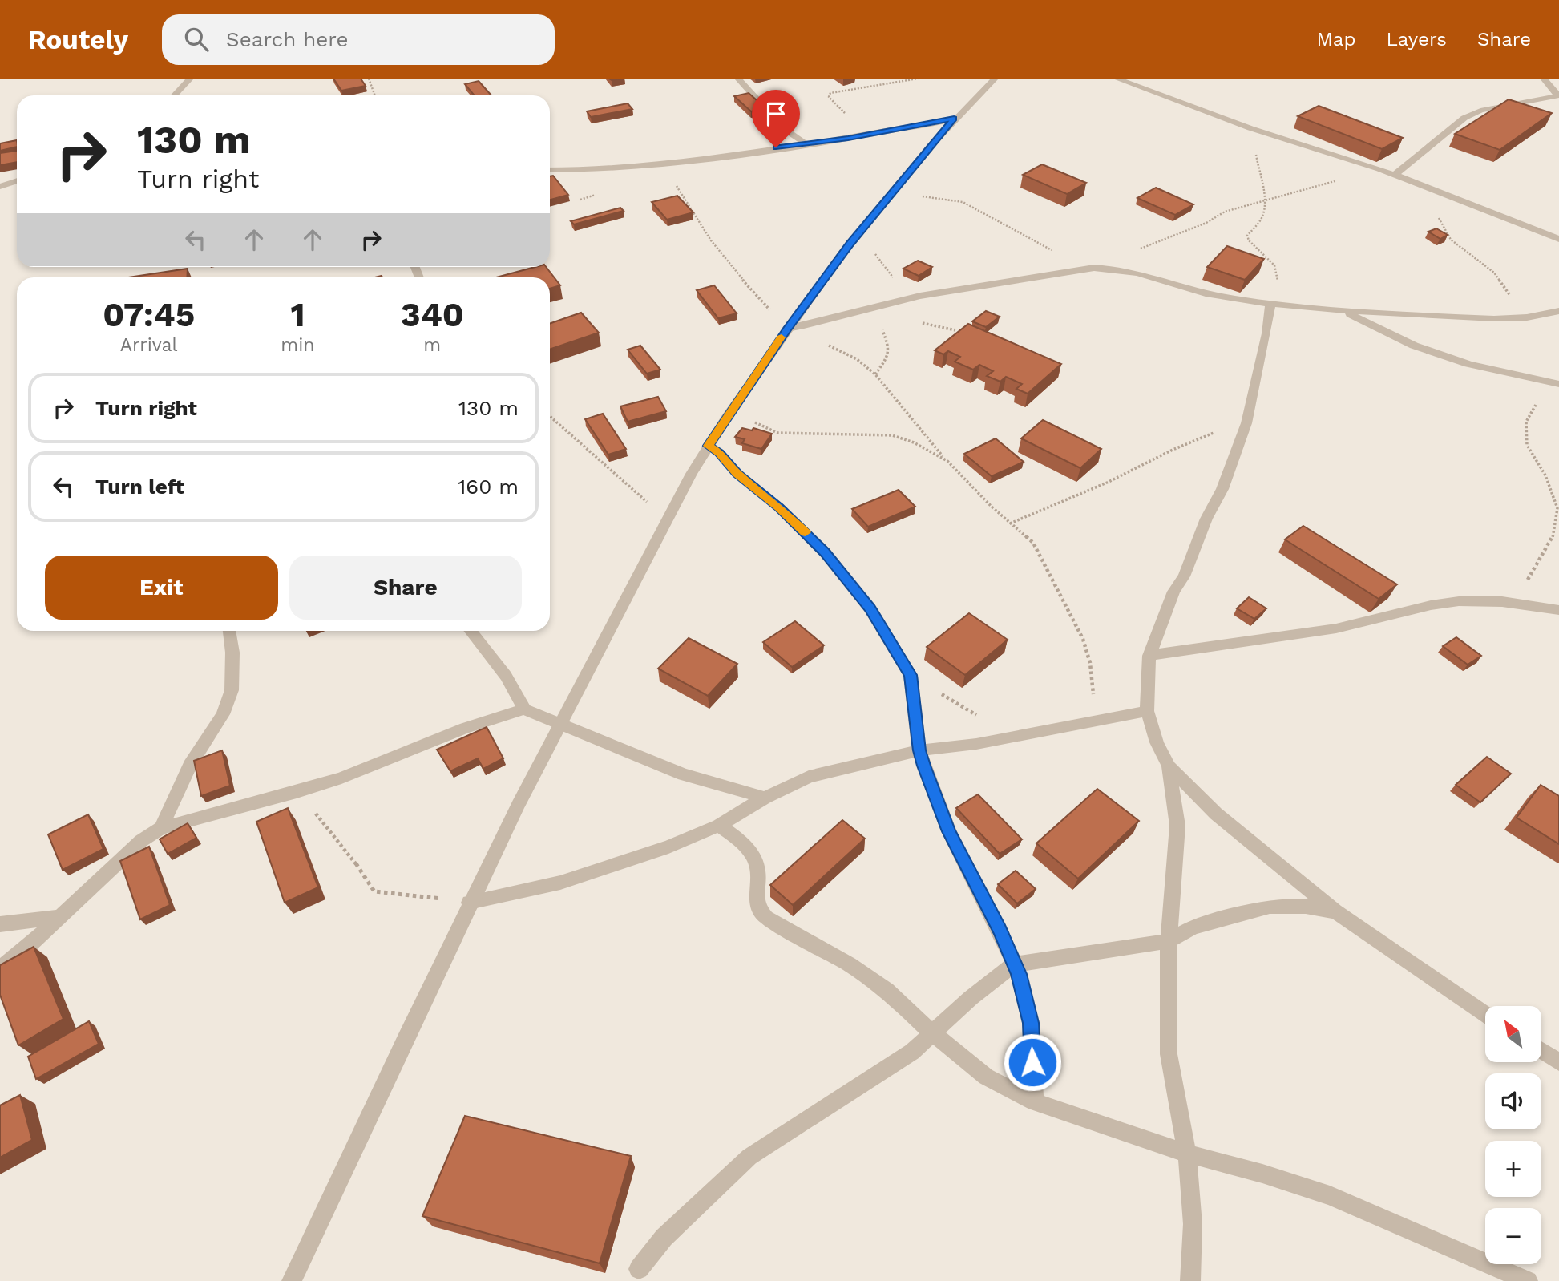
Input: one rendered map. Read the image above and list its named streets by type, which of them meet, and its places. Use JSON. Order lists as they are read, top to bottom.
{
  "north": "top left",
  "page": {
    "header": "Routely",
    "search": "Search here",
    "nav": ["Map", "Layers", "Share"],
    "turn": ["130 m", "Turn right"],
    "eta": [
      "07:45",
      "Arrival",
      "1",
      "min",
      "340",
      "m"
    ],
    "list": [
      {
        "name": "Turn right",
        "value": "130 m"
      },
      {
        "name": "Turn left",
        "value": "160 m"
      }
    ],
    "buttons": ["Exit", "Share"],
    "map_buttons": ["+", "−"]
  }
}
